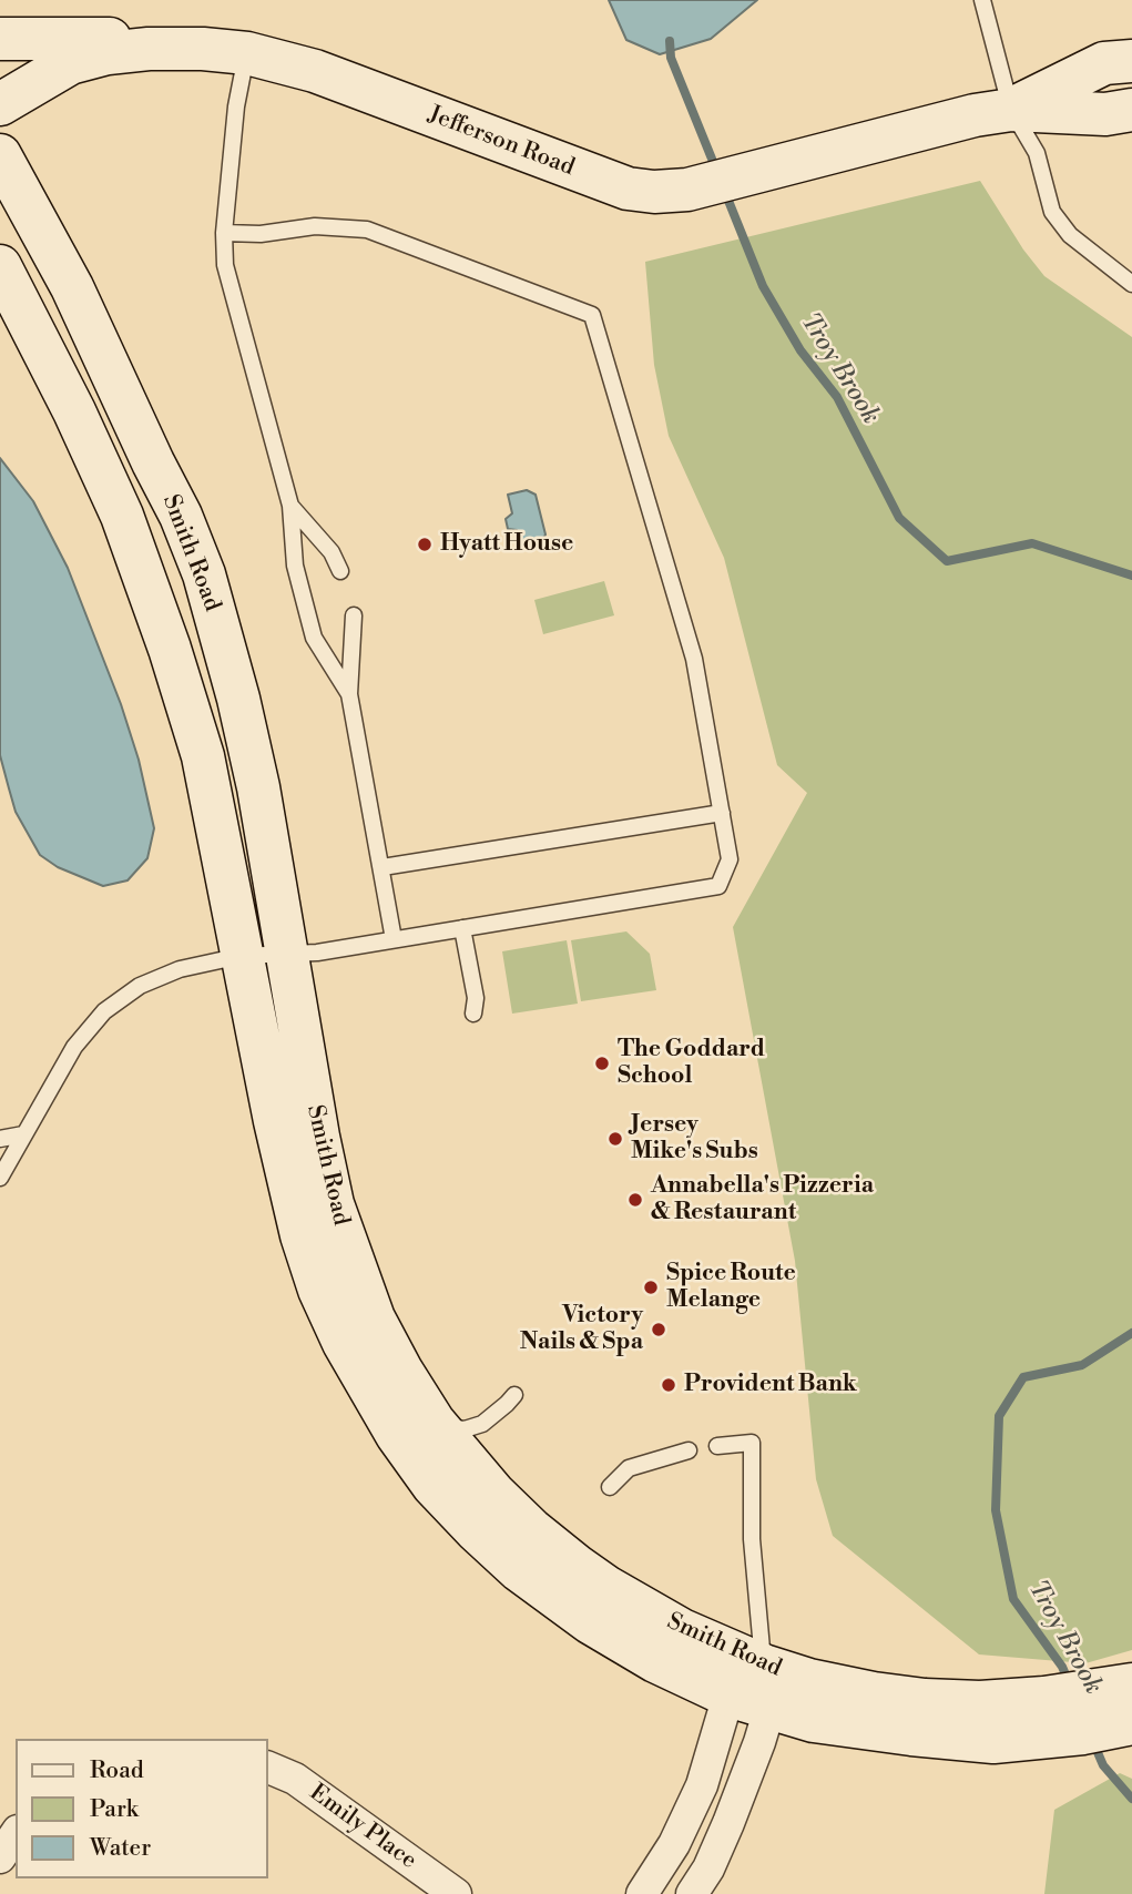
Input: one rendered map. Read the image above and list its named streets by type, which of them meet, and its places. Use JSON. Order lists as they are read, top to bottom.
{
  "streets": {
    "street": ["Jefferson Road", "Smith Road", "Emily Place"]
  },
  "water": ["Troy Brook"],
  "places": [
    "Hyatt House",
    "The Goddard School",
    "Jersey Mike's Subs",
    "Annabella's Pizzeria & Restaurant",
    "Spice Route Melange",
    "Victory Nails & Spa",
    "Provident Bank"
  ],
  "legend": ["Road", "Park", "Water"]
}
